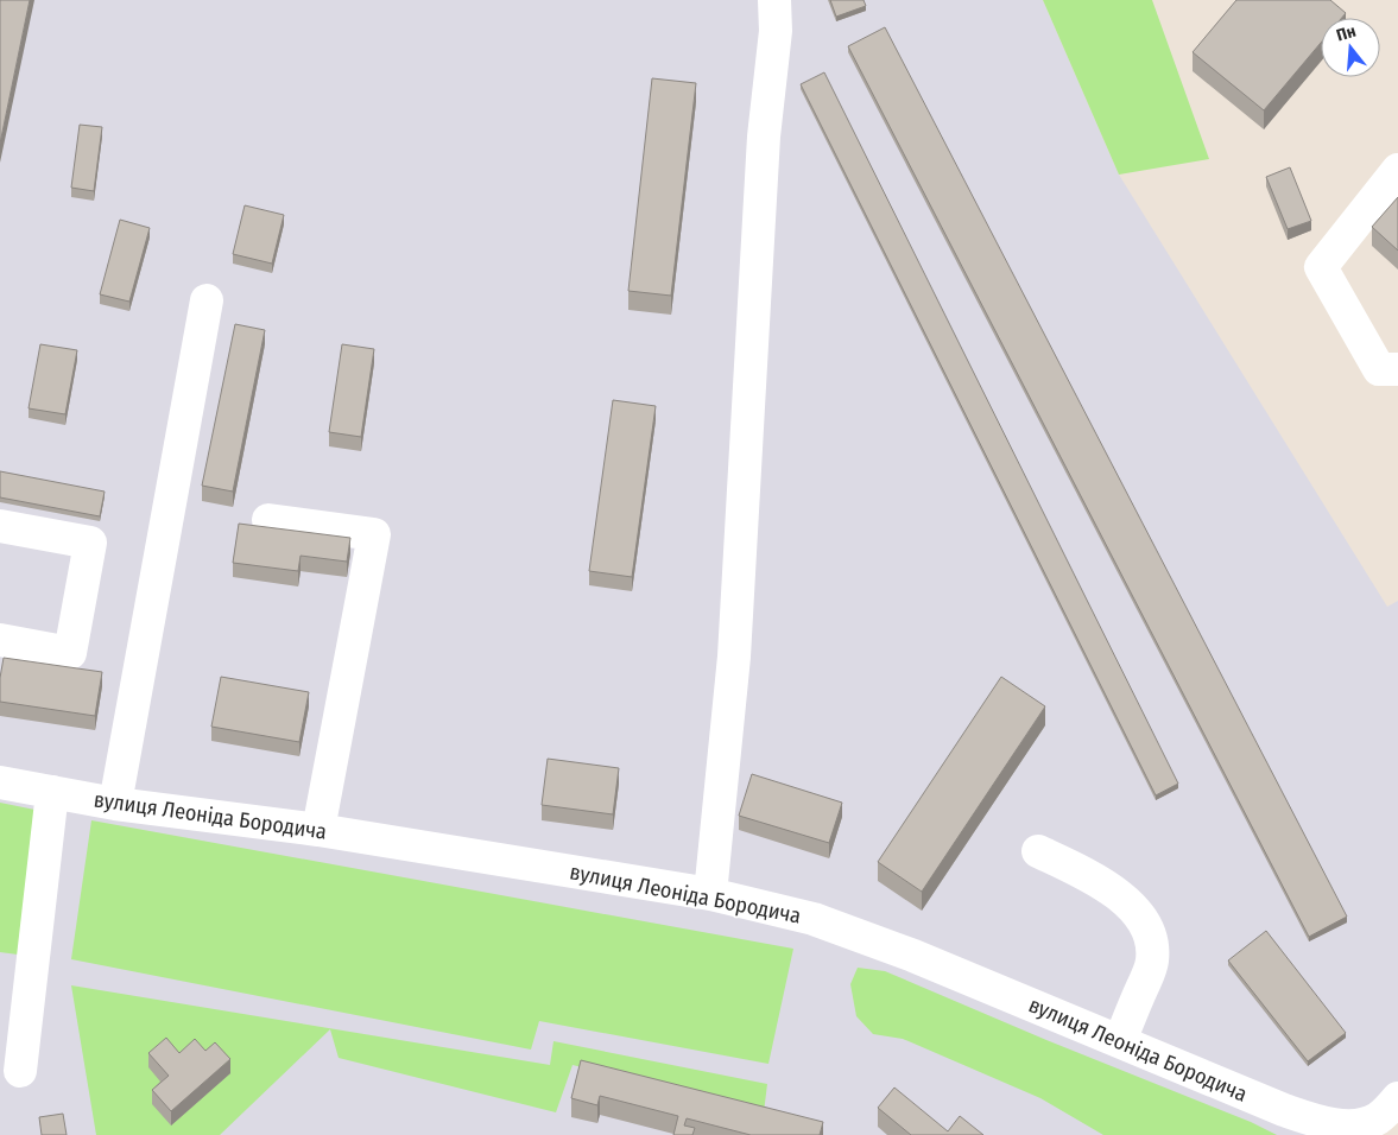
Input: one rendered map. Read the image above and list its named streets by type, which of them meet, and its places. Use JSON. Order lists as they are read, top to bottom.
{
  "streets": {
    "street": ["вулиця Леоніда Бородича"]
  },
  "north": "top"
}
